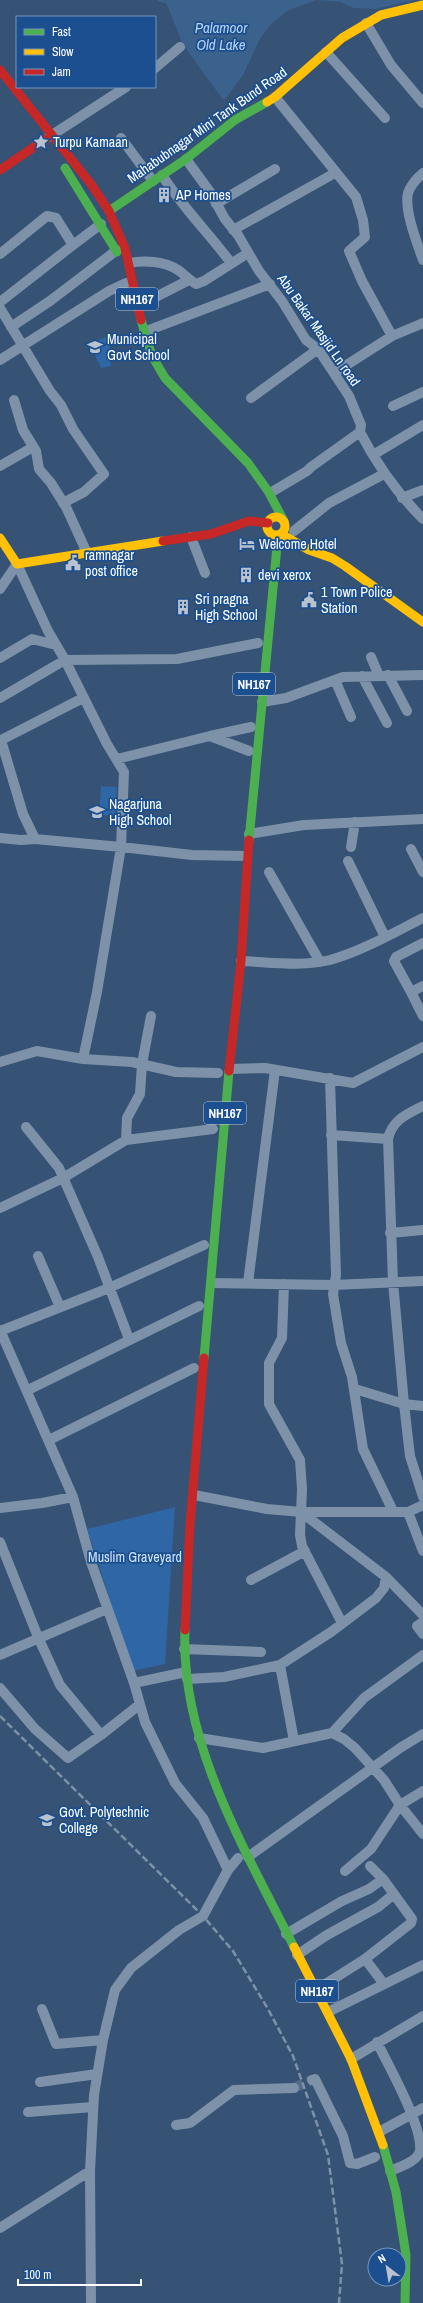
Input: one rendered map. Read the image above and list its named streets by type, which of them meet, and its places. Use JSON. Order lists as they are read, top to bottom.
{
  "streets": {
    "main road": ["Mahabubnagar Mini Tank Bund Road", "NH167"],
    "street": ["Abu Bakar Masjid Ln road"]
  },
  "crossings": [
    ["Mahabubnagar Mini Tank Bund Road", "NH167"],
    ["Mahabubnagar Mini Tank Bund Road", "Abu Bakar Masjid Ln road"]
  ],
  "water": ["Palamoor Old Lake"],
  "parks": ["Muslim Graveyard"],
  "places": {
    "place": ["Turpu Kamaan"],
    "building": ["AP Homes", "devi xerox", "Sri pragna High School"],
    "school or university": ["Municipal Govt School", "Nagarjuna High School", "Govt. Polytechnic College"],
    "hotel": ["Welcome Hotel"],
    "public building": ["ramnagar post office", "1 Town Police Station"]
  },
  "legend": ["Fast", "Slow", "Jam"],
  "scale_bar": "100 m",
  "north": "top left"
}
